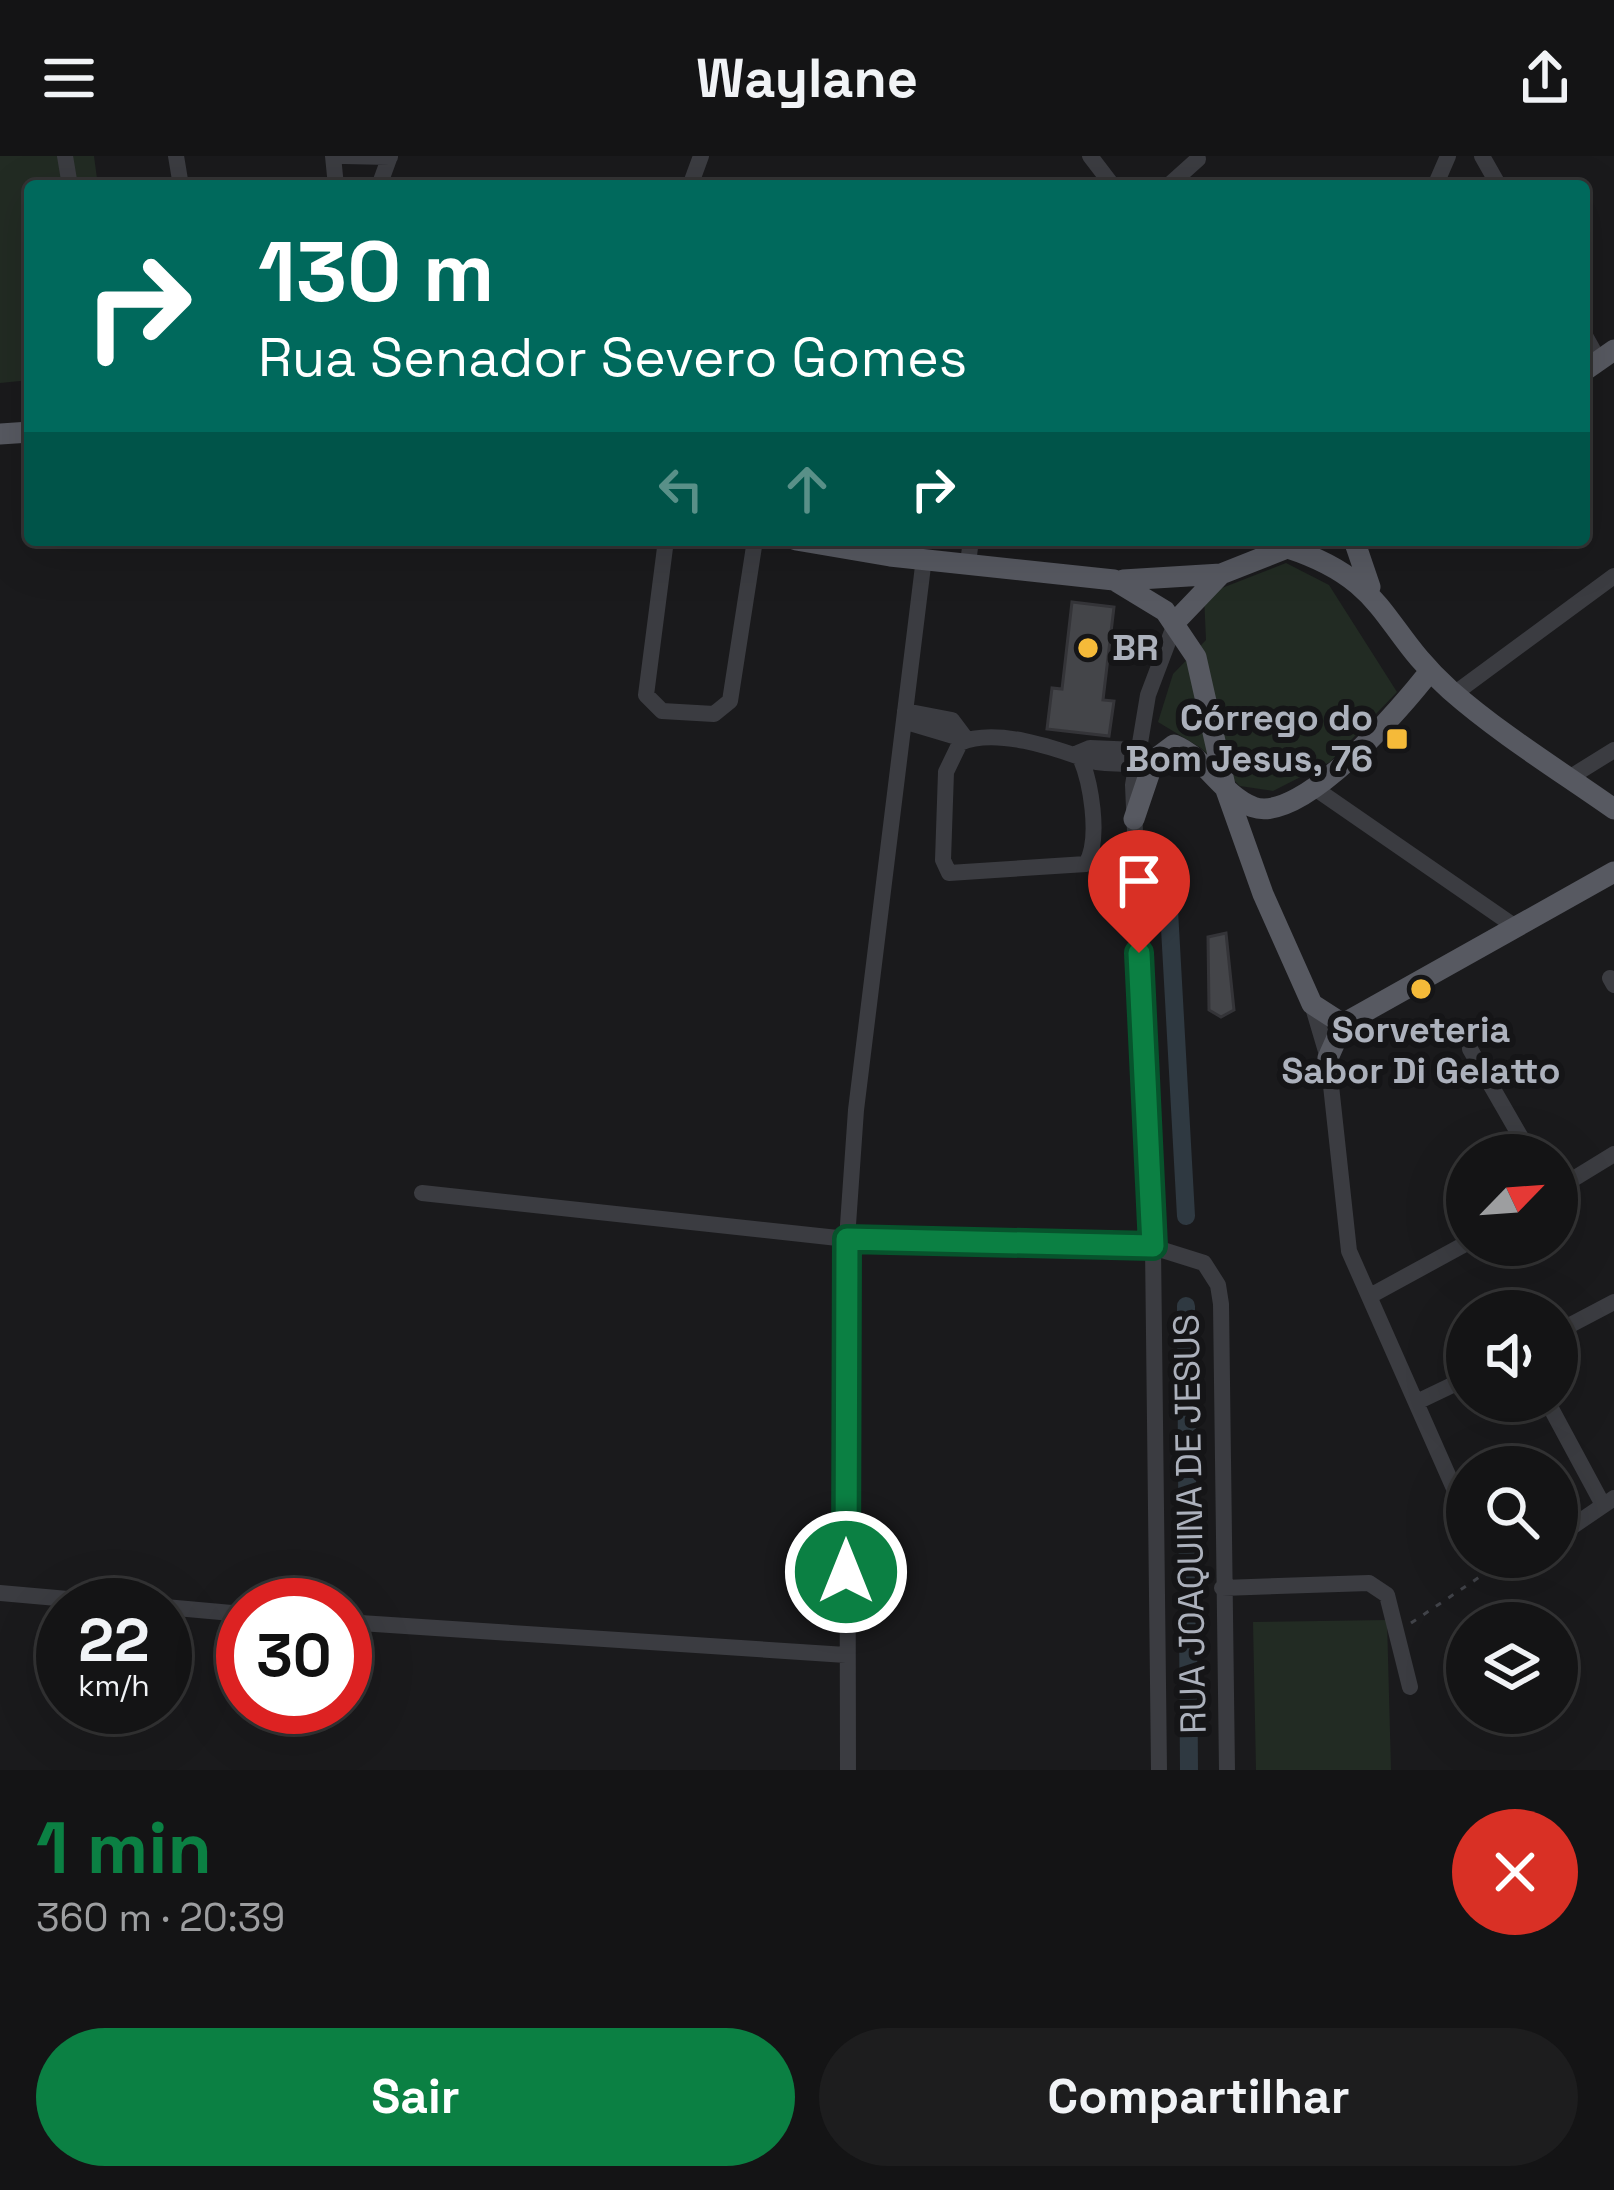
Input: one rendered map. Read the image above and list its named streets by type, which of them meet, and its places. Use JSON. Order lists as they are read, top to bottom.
{
  "streets": {
    "street": ["RUA JOAQUINA DE JESUS"]
  },
  "places": {
    "other": ["BR", "Sorveteria Sabor Di Gelatto"],
    "transit": ["Córrego do Bom Jesus, 76"]
  },
  "north": "top right",
  "page": {
    "header": "Waylane",
    "turn": ["130 m", "Rua Senador Severo Gomes"],
    "speed": "22 km/h",
    "limit": "30",
    "heading": ["1 min", "360 m · 20:39"],
    "buttons": ["Sair", "Compartilhar"]
  }
}
